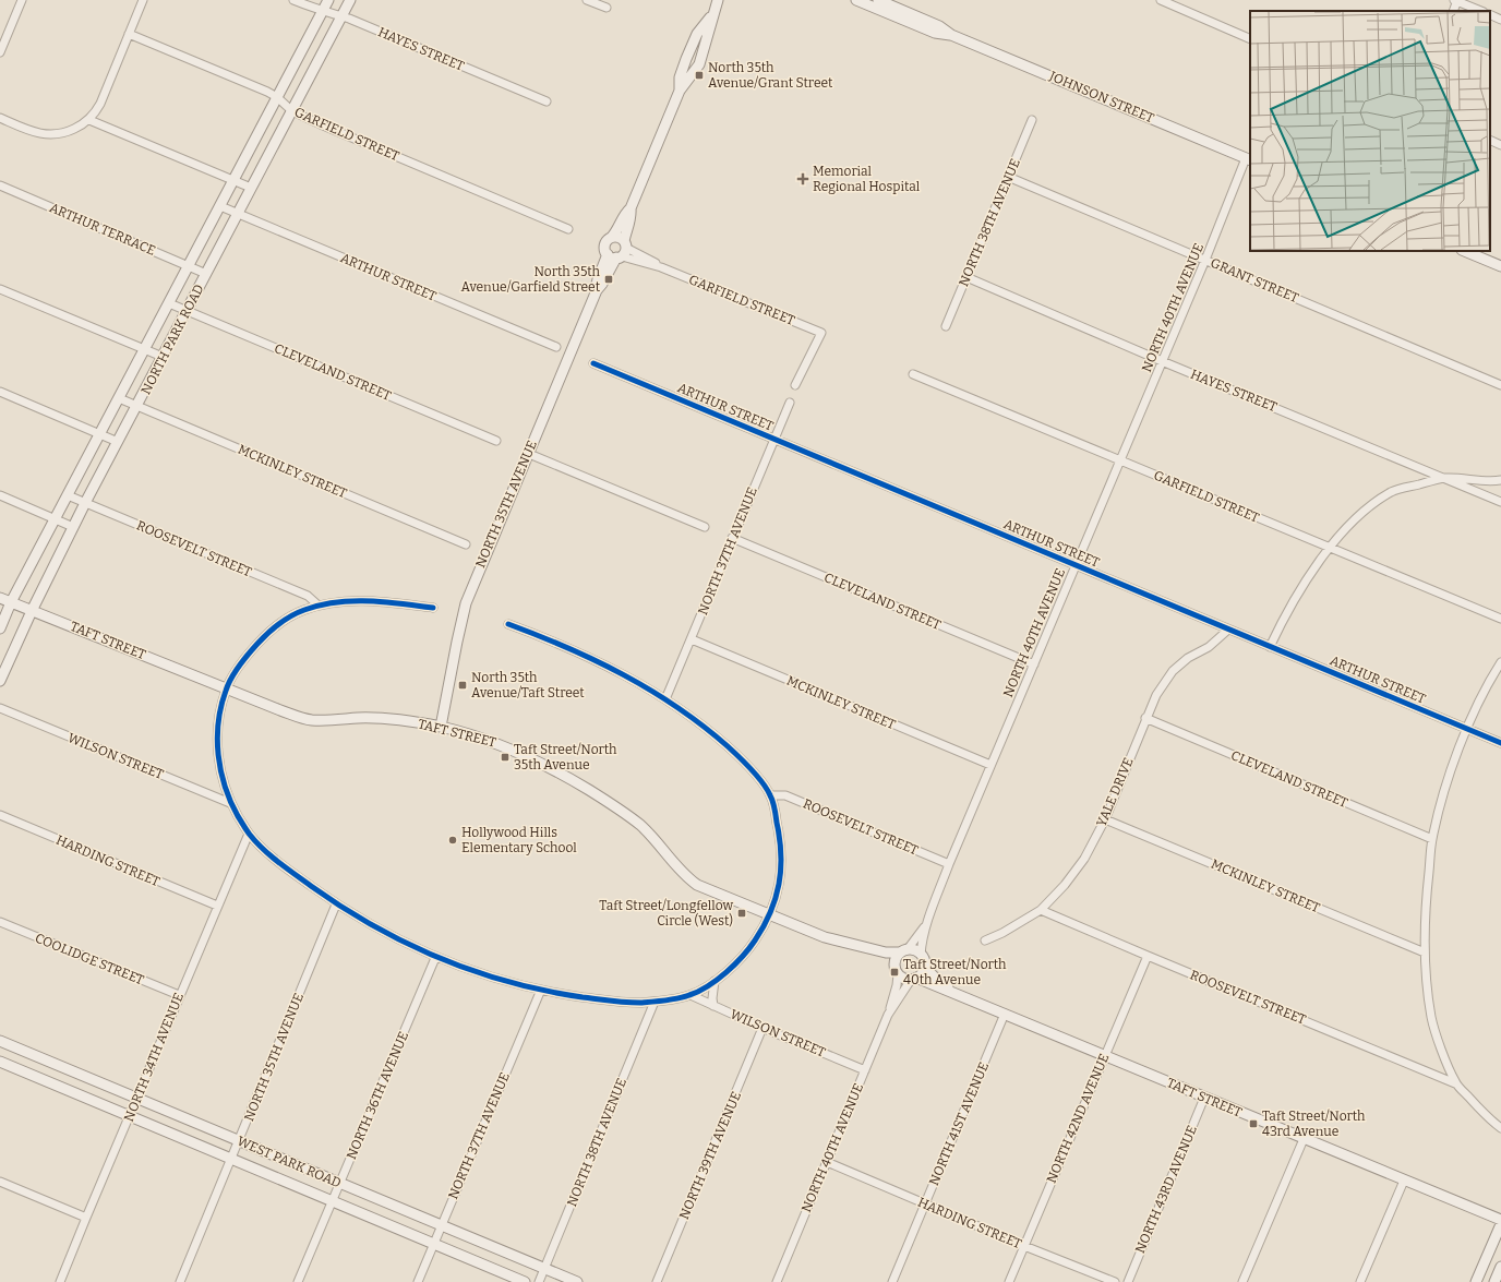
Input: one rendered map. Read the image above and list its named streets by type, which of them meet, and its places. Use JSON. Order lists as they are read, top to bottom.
{
  "streets": {
    "street": [
      "HAYES STREET",
      "JOHNSON STREET",
      "GARFIELD STREET",
      "NORTH 38TH AVENUE",
      "ARTHUR TERRACE",
      "ARTHUR STREET",
      "GRANT STREET",
      "NORTH 40TH AVENUE",
      "NORTH PARK ROAD",
      "CLEVELAND STREET",
      "MCKINLEY STREET",
      "NORTH 35TH AVENUE",
      "ROOSEVELT STREET",
      "NORTH 37TH AVENUE",
      "TAFT STREET",
      "WILSON STREET",
      "YALE DRIVE",
      "HARDING STREET",
      "COOLIDGE STREET",
      "NORTH 34TH AVENUE",
      "NORTH 36TH AVENUE",
      "NORTH 42ND AVENUE",
      "NORTH 41ST AVENUE",
      "NORTH 39TH AVENUE",
      "WEST PARK ROAD",
      "NORTH 43RD AVENUE"
    ]
  },
  "crossings": [
    ["HAYES STREET", "NORTH 38TH AVENUE"],
    ["HAYES STREET", "NORTH 40TH AVENUE"],
    ["HAYES STREET", "NORTH PARK ROAD"],
    ["JOHNSON STREET", "NORTH 40TH AVENUE"],
    ["GARFIELD STREET", "NORTH 40TH AVENUE"],
    ["GARFIELD STREET", "NORTH PARK ROAD"],
    ["GARFIELD STREET", "NORTH 35TH AVENUE"],
    ["NORTH 38TH AVENUE", "GRANT STREET"],
    ["NORTH 38TH AVENUE", "WEST PARK ROAD"],
    ["ARTHUR TERRACE", "NORTH PARK ROAD"],
    ["ARTHUR STREET", "NORTH 40TH AVENUE"],
    ["ARTHUR STREET", "NORTH PARK ROAD"],
    ["ARTHUR STREET", "NORTH 37TH AVENUE"],
    ["ARTHUR STREET", "YALE DRIVE"],
    ["GRANT STREET", "NORTH 40TH AVENUE"],
    ["NORTH 40TH AVENUE", "CLEVELAND STREET"],
    ["NORTH 40TH AVENUE", "MCKINLEY STREET"],
    ["NORTH 40TH AVENUE", "ROOSEVELT STREET"],
    ["NORTH 40TH AVENUE", "TAFT STREET"],
    ["NORTH 40TH AVENUE", "WILSON STREET"],
    ["NORTH 40TH AVENUE", "HARDING STREET"],
    ["NORTH PARK ROAD", "CLEVELAND STREET"],
    ["NORTH PARK ROAD", "MCKINLEY STREET"],
    ["NORTH PARK ROAD", "ROOSEVELT STREET"],
    ["NORTH PARK ROAD", "TAFT STREET"],
    ["CLEVELAND STREET", "NORTH 37TH AVENUE"],
    ["CLEVELAND STREET", "YALE DRIVE"],
    ["MCKINLEY STREET", "NORTH 37TH AVENUE"],
    ["MCKINLEY STREET", "YALE DRIVE"],
    ["NORTH 35TH AVENUE", "TAFT STREET"],
    ["NORTH 35TH AVENUE", "WEST PARK ROAD"],
    ["ROOSEVELT STREET", "YALE DRIVE"],
    ["ROOSEVELT STREET", "NORTH 42ND AVENUE"],
    ["NORTH 37TH AVENUE", "WEST PARK ROAD"],
    ["TAFT STREET", "NORTH 42ND AVENUE"],
    ["TAFT STREET", "NORTH 41ST AVENUE"],
    ["TAFT STREET", "NORTH 43RD AVENUE"],
    ["WILSON STREET", "NORTH 39TH AVENUE"],
    ["HARDING STREET", "NORTH 34TH AVENUE"],
    ["HARDING STREET", "NORTH 42ND AVENUE"],
    ["HARDING STREET", "NORTH 41ST AVENUE"],
    ["COOLIDGE STREET", "NORTH 34TH AVENUE"],
    ["NORTH 34TH AVENUE", "WEST PARK ROAD"],
    ["NORTH 36TH AVENUE", "WEST PARK ROAD"]
  ],
  "places": {
    "transit": [
      "North 35th Avenue/Grant Street",
      "North 35th Avenue/Garfield Street",
      "North 35th Avenue/Taft Street",
      "Taft Street/North 35th Avenue",
      "Taft Street/Longfellow Circle (West)",
      "Taft Street/North 40th Avenue",
      "Taft Street/North 43rd Avenue"
    ],
    "health": ["Memorial Regional Hospital"],
    "other": ["Hollywood Hills Elementary School"]
  }
}
